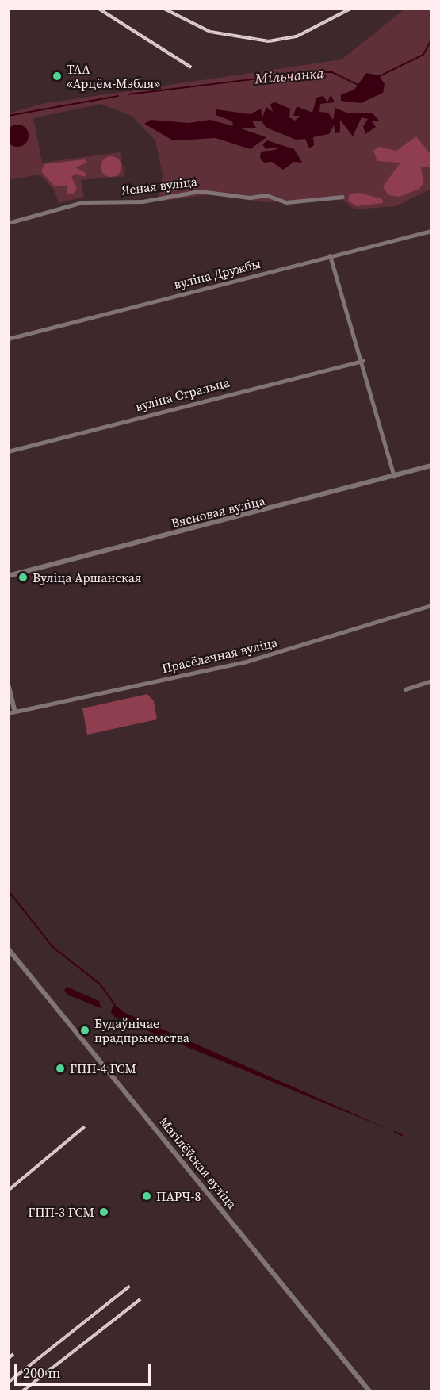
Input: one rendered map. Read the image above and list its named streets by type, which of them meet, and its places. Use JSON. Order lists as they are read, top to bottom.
{
  "streets": {
    "street": [
      "Ясная вуліца",
      "вуліца Дружбы",
      "вуліца Стральца",
      "Вясновая вуліца",
      "Прасёлачная вуліца",
      "Магілёўская вуліца"
    ]
  },
  "water": ["Мільчанка"],
  "places": [
    "ТАА «Арцём-Мэбля»",
    "Вуліца Аршанская",
    "Будаўнічае прадпрыемства",
    "ГПП-4 ГСМ",
    "ПАРЧ-8",
    "ГПП-3 ГСМ"
  ],
  "scale_bar": "200 m"
}
